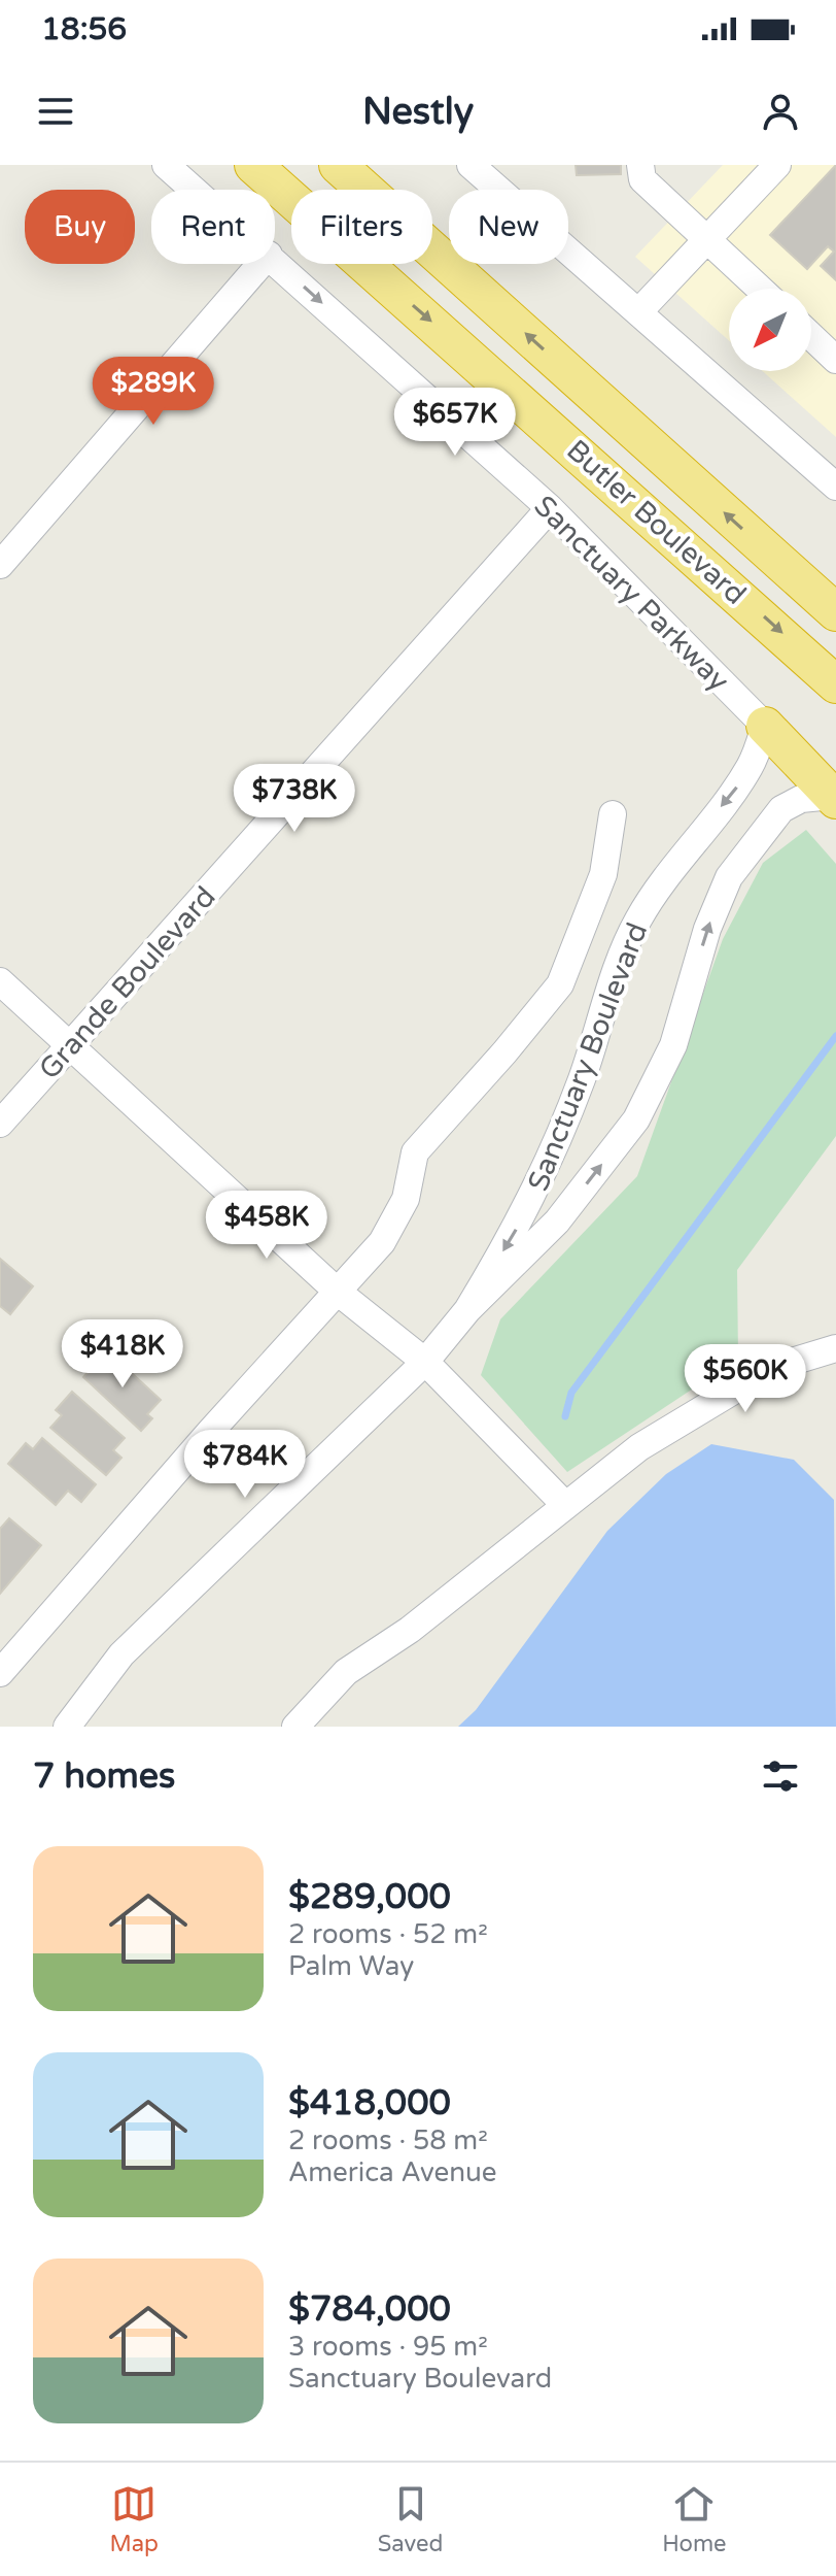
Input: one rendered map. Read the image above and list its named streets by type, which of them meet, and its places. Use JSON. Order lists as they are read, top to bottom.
{
  "streets": {
    "highway": ["Butler Boulevard"],
    "street": ["Sanctuary Parkway", "Grande Boulevard", "Sanctuary Boulevard"]
  },
  "crossings": [
    ["Sanctuary Parkway", "Grande Boulevard"],
    ["Sanctuary Parkway", "Sanctuary Boulevard"]
  ],
  "north": "bottom left",
  "page": {
    "status": "18:56",
    "header": "Nestly",
    "chip": [
      "Buy",
      "Rent",
      "Filters",
      "New"
    ],
    "price": [
      "$289K",
      "$657K",
      "$738K",
      "$458K",
      "$418K",
      "$560K",
      "$784K"
    ],
    "heading": "7 homes",
    "list": [
      {
        "name": "$289,000",
        "note": "2 rooms · 52 m² · Palm Way"
      },
      {
        "name": "$418,000",
        "note": "2 rooms · 58 m² · America Avenue"
      },
      {
        "name": "$784,000",
        "note": "3 rooms · 95 m² · Sanctuary Boulevard"
      }
    ],
    "tabs": ["Map", "Saved", "Home"]
  }
}
